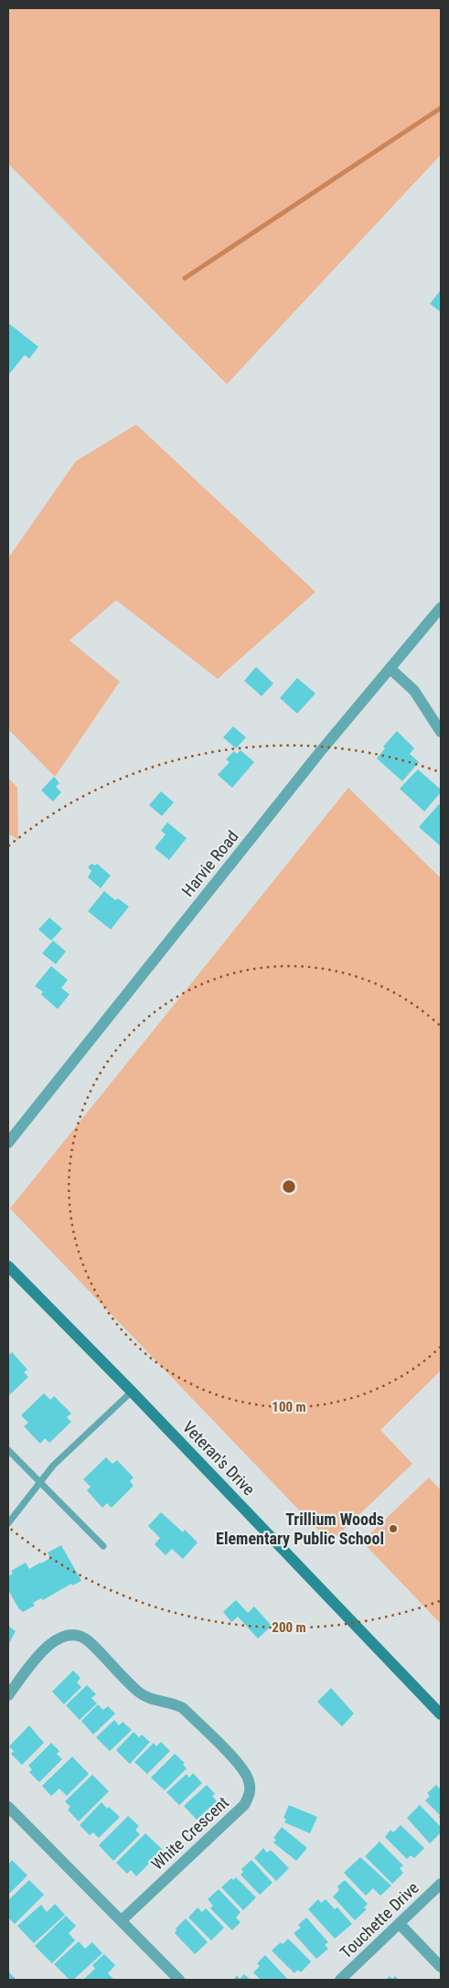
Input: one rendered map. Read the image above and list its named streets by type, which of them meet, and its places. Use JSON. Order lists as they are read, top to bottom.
{
  "streets": {
    "main road": ["Veteran's Drive"],
    "street": ["Harvie Road", "White Crescent", "Touchette Drive"]
  },
  "places": ["Trillium Woods Elementary Public School"],
  "rings": ["100 m", "200 m"]
}
